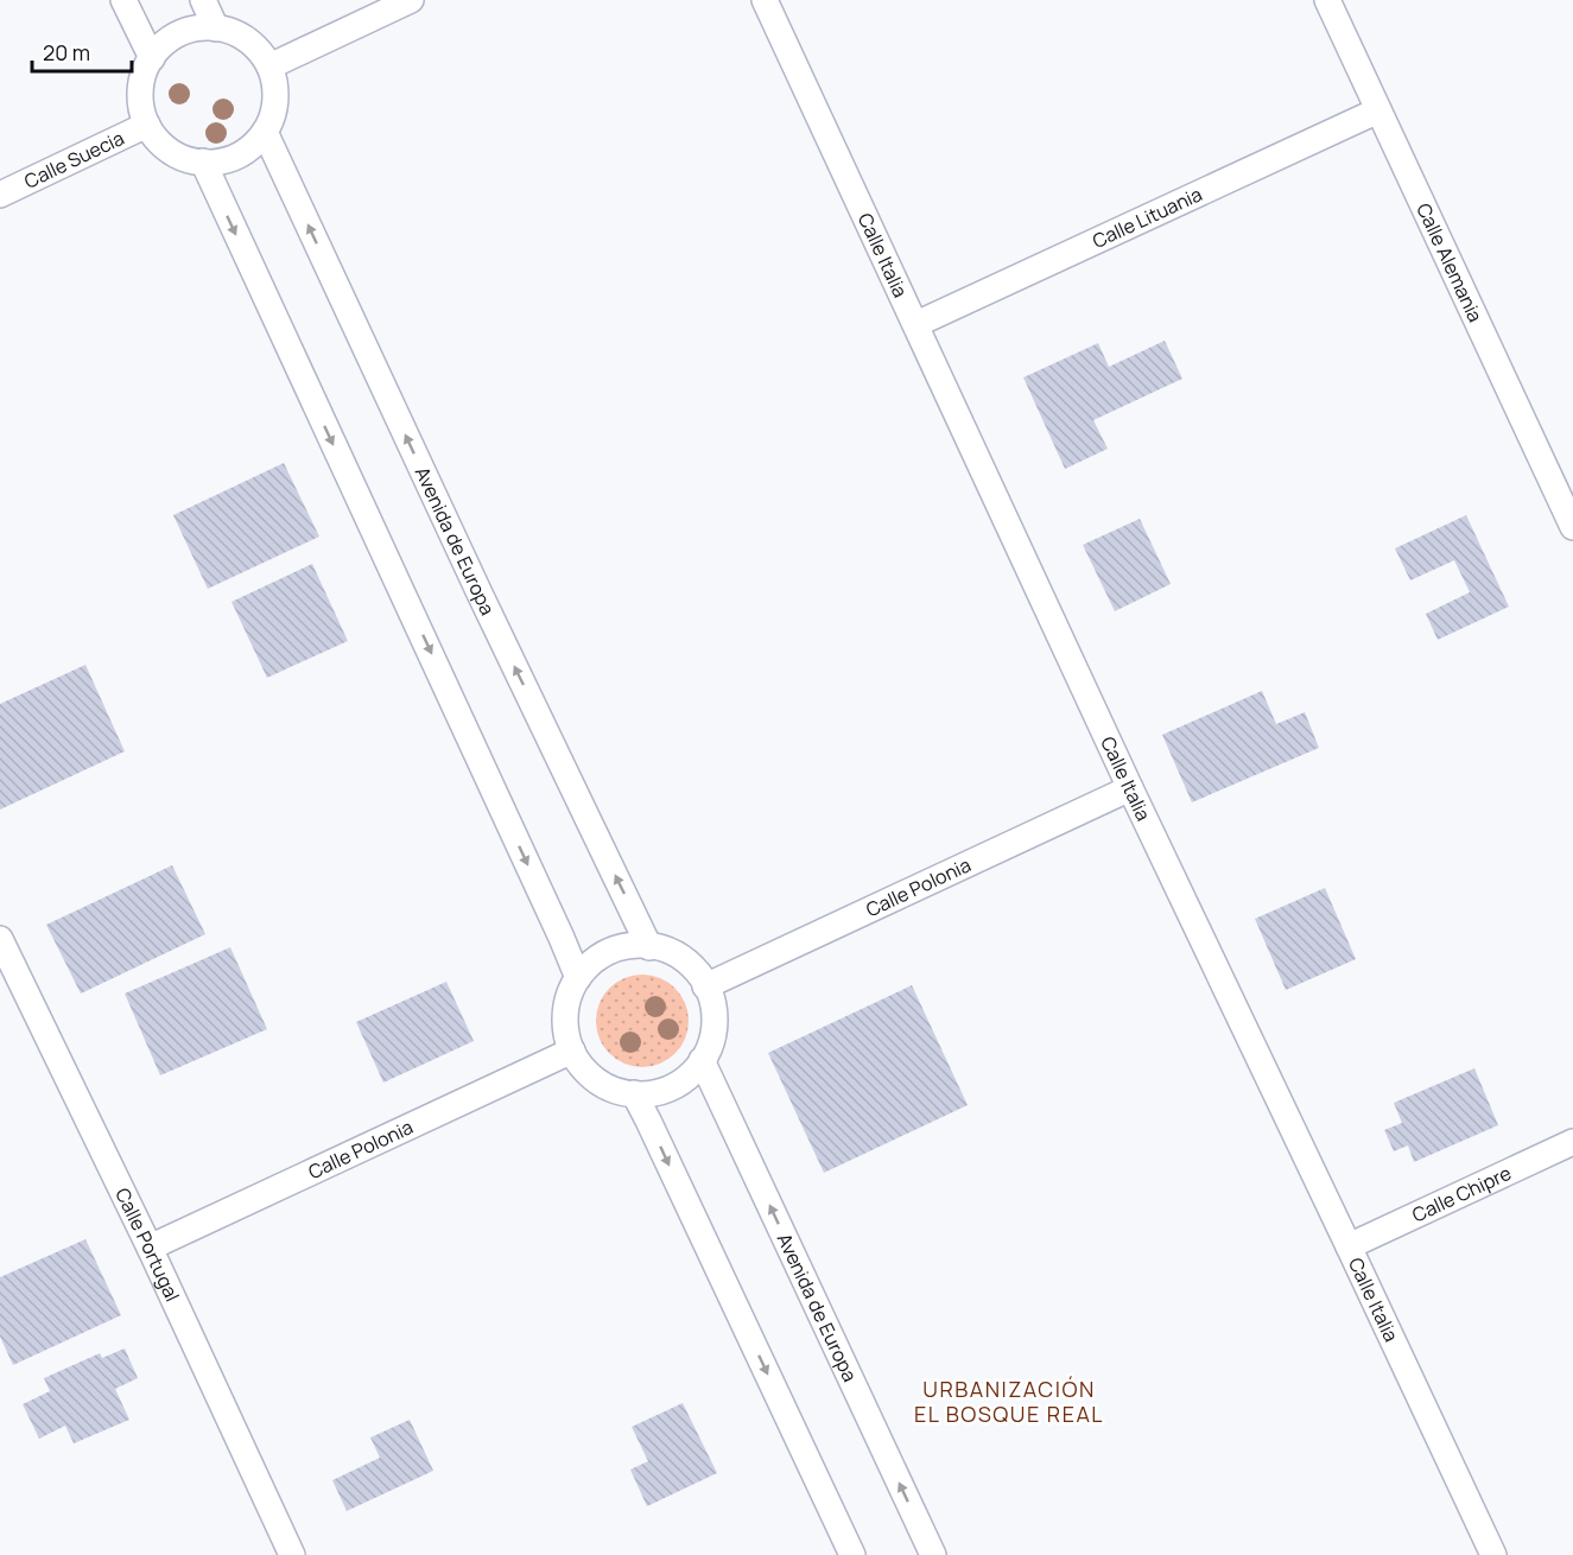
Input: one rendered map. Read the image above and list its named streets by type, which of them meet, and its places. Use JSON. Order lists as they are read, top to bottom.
{
  "streets": {
    "street": [
      "Calle Suecia",
      "Calle Lituania",
      "Calle Italia",
      "Calle Alemania",
      "Avenida de Europa",
      "Calle Polonia",
      "Calle Chipre",
      "Calle Portugal"
    ]
  },
  "crossings": [
    ["Calle Suecia", "Avenida de Europa"],
    ["Calle Lituania", "Calle Italia"],
    ["Calle Lituania", "Calle Alemania"],
    ["Calle Italia", "Calle Polonia"],
    ["Calle Italia", "Calle Chipre"],
    ["Avenida de Europa", "Calle Polonia"],
    ["Calle Polonia", "Calle Portugal"]
  ],
  "districts": ["URBANIZACIÓN EL BOSQUE REAL"],
  "scale_bar": "20 m"
}
